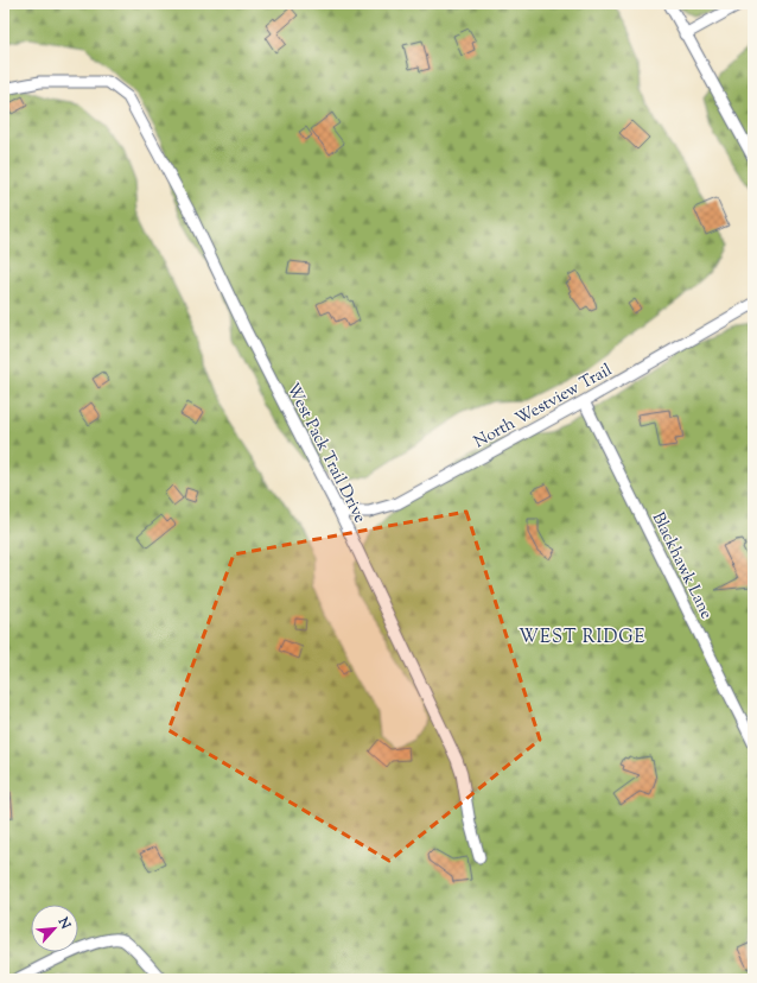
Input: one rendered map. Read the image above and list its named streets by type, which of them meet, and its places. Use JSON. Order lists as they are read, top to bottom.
{
  "streets": {
    "street": ["North Westview Trail", "West Pack Trail Drive", "Blackhawk Lane"]
  },
  "crossings": [
    ["North Westview Trail", "West Pack Trail Drive"],
    ["North Westview Trail", "Blackhawk Lane"]
  ],
  "districts": ["WEST RIDGE"],
  "north": "top right"
}
